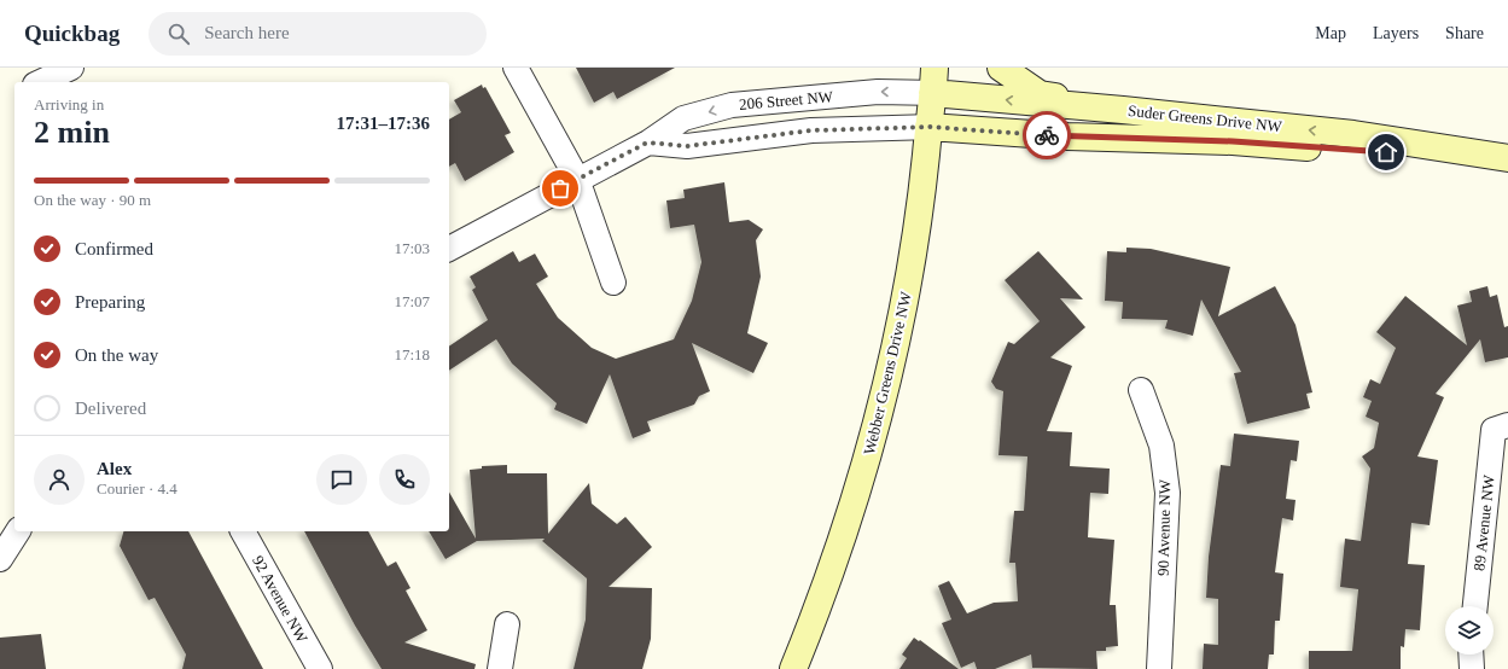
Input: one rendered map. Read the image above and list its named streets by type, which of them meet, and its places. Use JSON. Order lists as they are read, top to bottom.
{
  "streets": {
    "main road": ["Suder Greens Drive NW", "Webber Greens Drive NW"],
    "street": [
      "206 Street NW",
      "89 Avenue NW",
      "90 Avenue NW",
      "92 Avenue NW"
    ]
  },
  "crossings": [
    ["206 Street NW", "Suder Greens Drive NW"],
    ["206 Street NW", "Webber Greens Drive NW"],
    ["Suder Greens Drive NW", "Webber Greens Drive NW"]
  ],
  "page": {
    "header": "Quickbag",
    "search": "Search here",
    "nav": ["Map", "Layers", "Share"],
    "heading": ["2 min", "Arriving in", "17:31–17:36"],
    "panel": ["Alex", "Courier · 4.4"],
    "bar": "On the way · 90 m",
    "list": [
      ["Confirmed", "17:03"],
      ["Preparing", "17:07"],
      ["On the way", "17:18"],
      "Delivered"
    ]
  }
}
